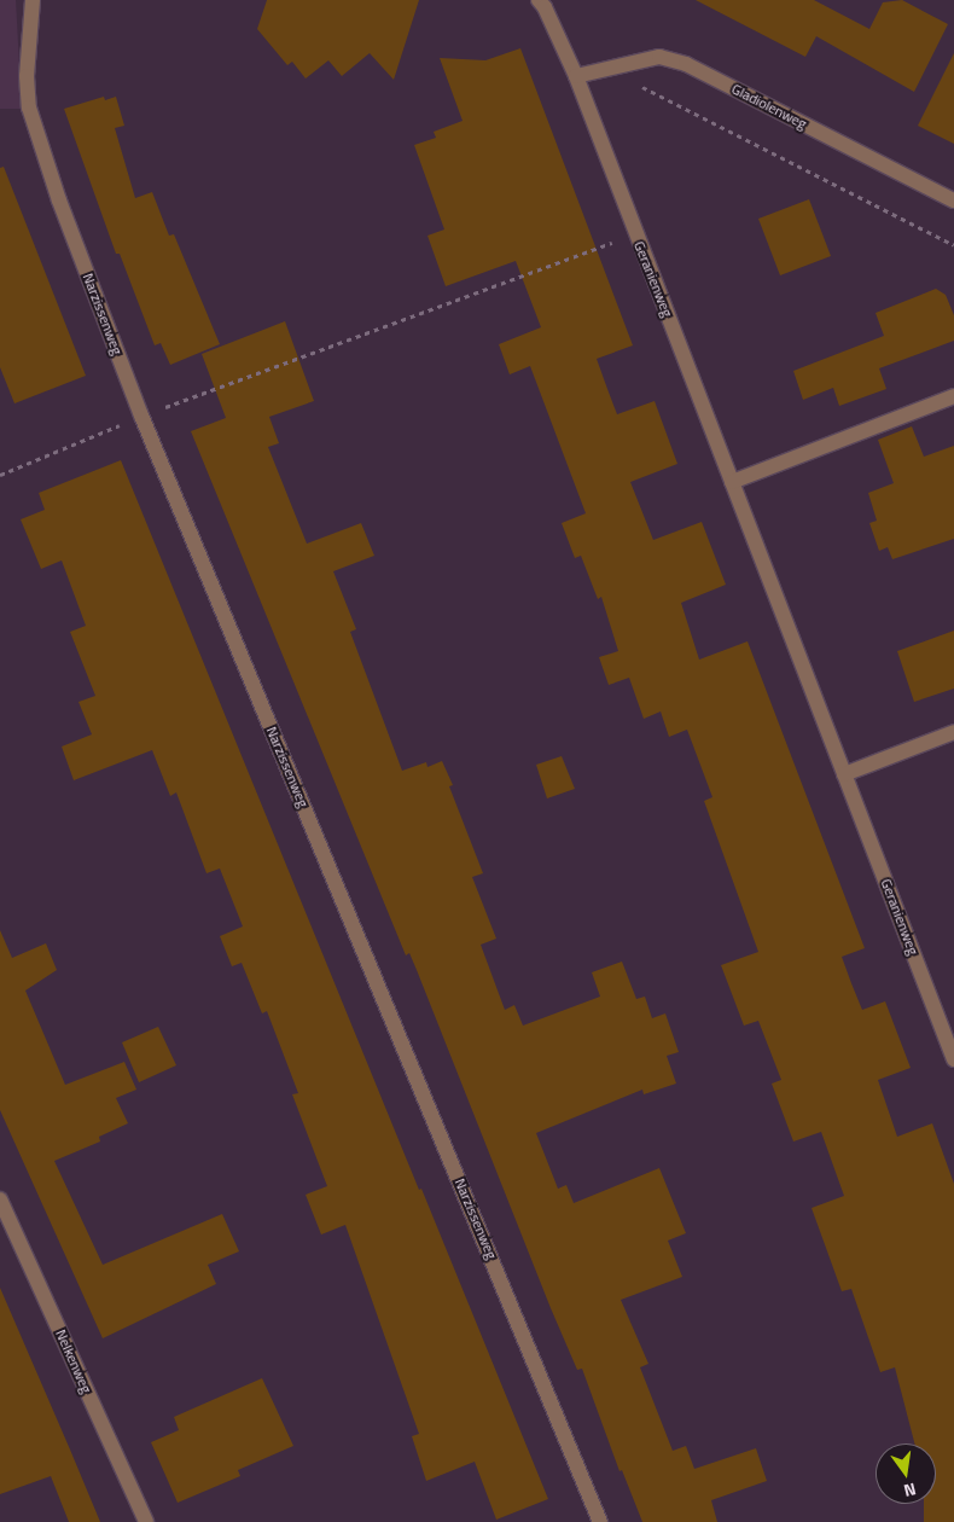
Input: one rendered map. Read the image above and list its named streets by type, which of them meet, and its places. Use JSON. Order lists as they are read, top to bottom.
{
  "streets": {
    "street": [
      "Gladiolenweg",
      "Geranienweg",
      "Narzissenweg",
      "Nelkenweg"
    ]
  },
  "crossings": [
    ["Gladiolenweg", "Geranienweg"]
  ],
  "north": "bottom"
}
